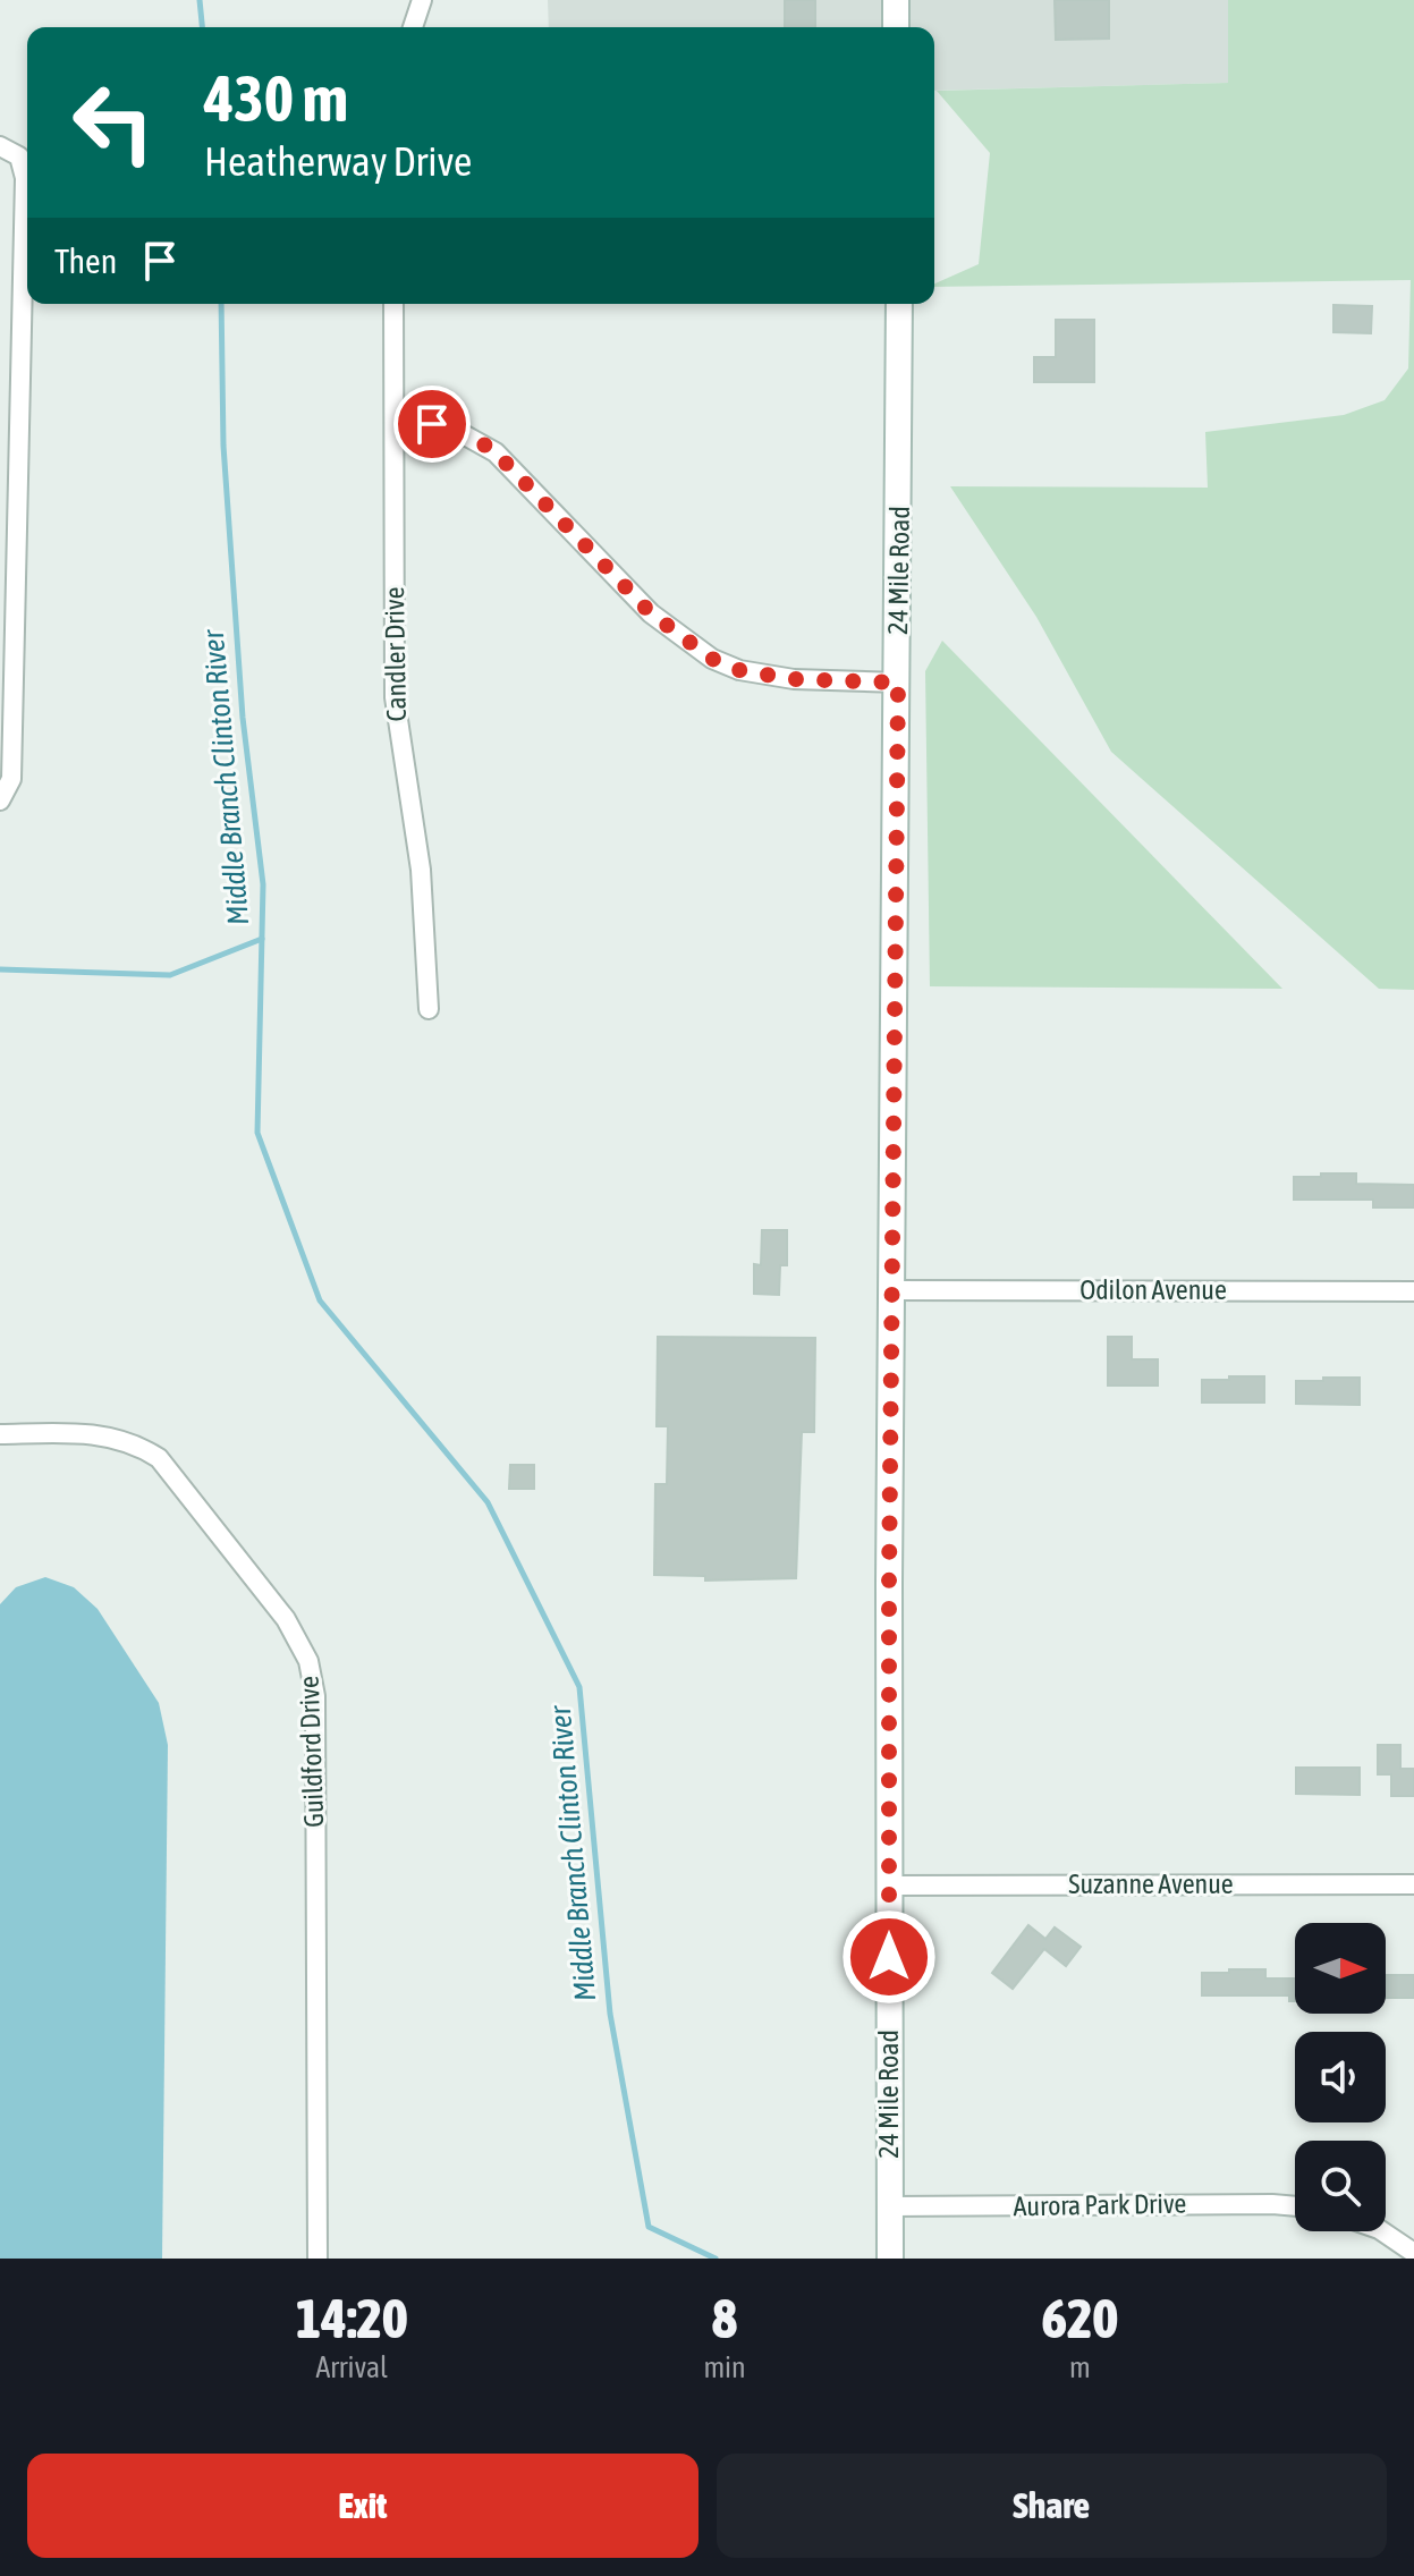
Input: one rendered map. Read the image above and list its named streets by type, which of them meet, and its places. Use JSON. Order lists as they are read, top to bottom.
{
  "streets": {
    "street": [
      "24 Mile Road",
      "Candler Drive",
      "Odilon Avenue",
      "Guildford Drive",
      "Suzanne Avenue",
      "Aurora Park Drive"
    ]
  },
  "crossings": [
    ["24 Mile Road", "Odilon Avenue"],
    ["24 Mile Road", "Suzanne Avenue"],
    ["24 Mile Road", "Aurora Park Drive"]
  ],
  "water": ["Middle Branch Clinton River"],
  "north": "right",
  "page": {
    "turn": ["430 m", "Heatherway Drive"],
    "then": "Then",
    "eta": [
      "14:20",
      "Arrival",
      "8",
      "min",
      "620",
      "m"
    ],
    "buttons": ["Exit", "Share"]
  }
}
